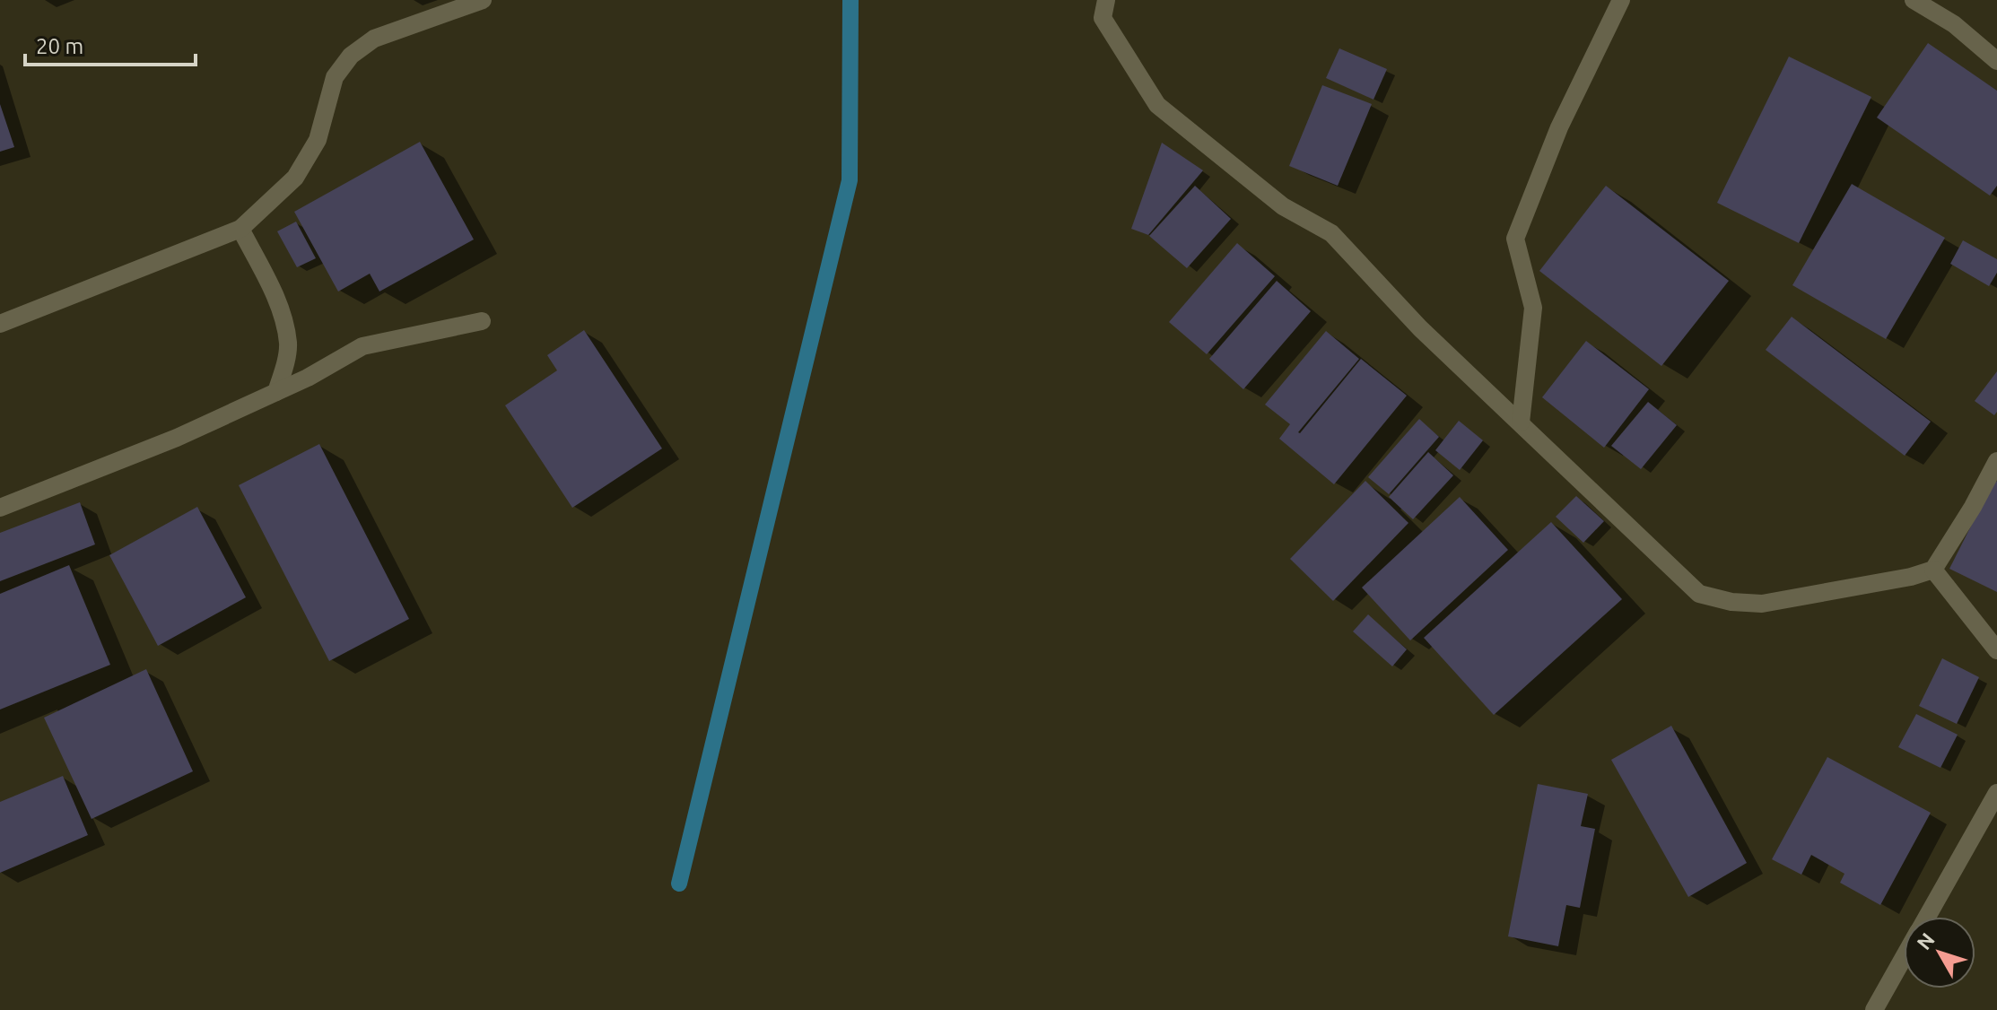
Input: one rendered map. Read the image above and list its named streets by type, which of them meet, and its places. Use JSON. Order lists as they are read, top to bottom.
{
  "scale_bar": "20 m",
  "north": "top left"
}
